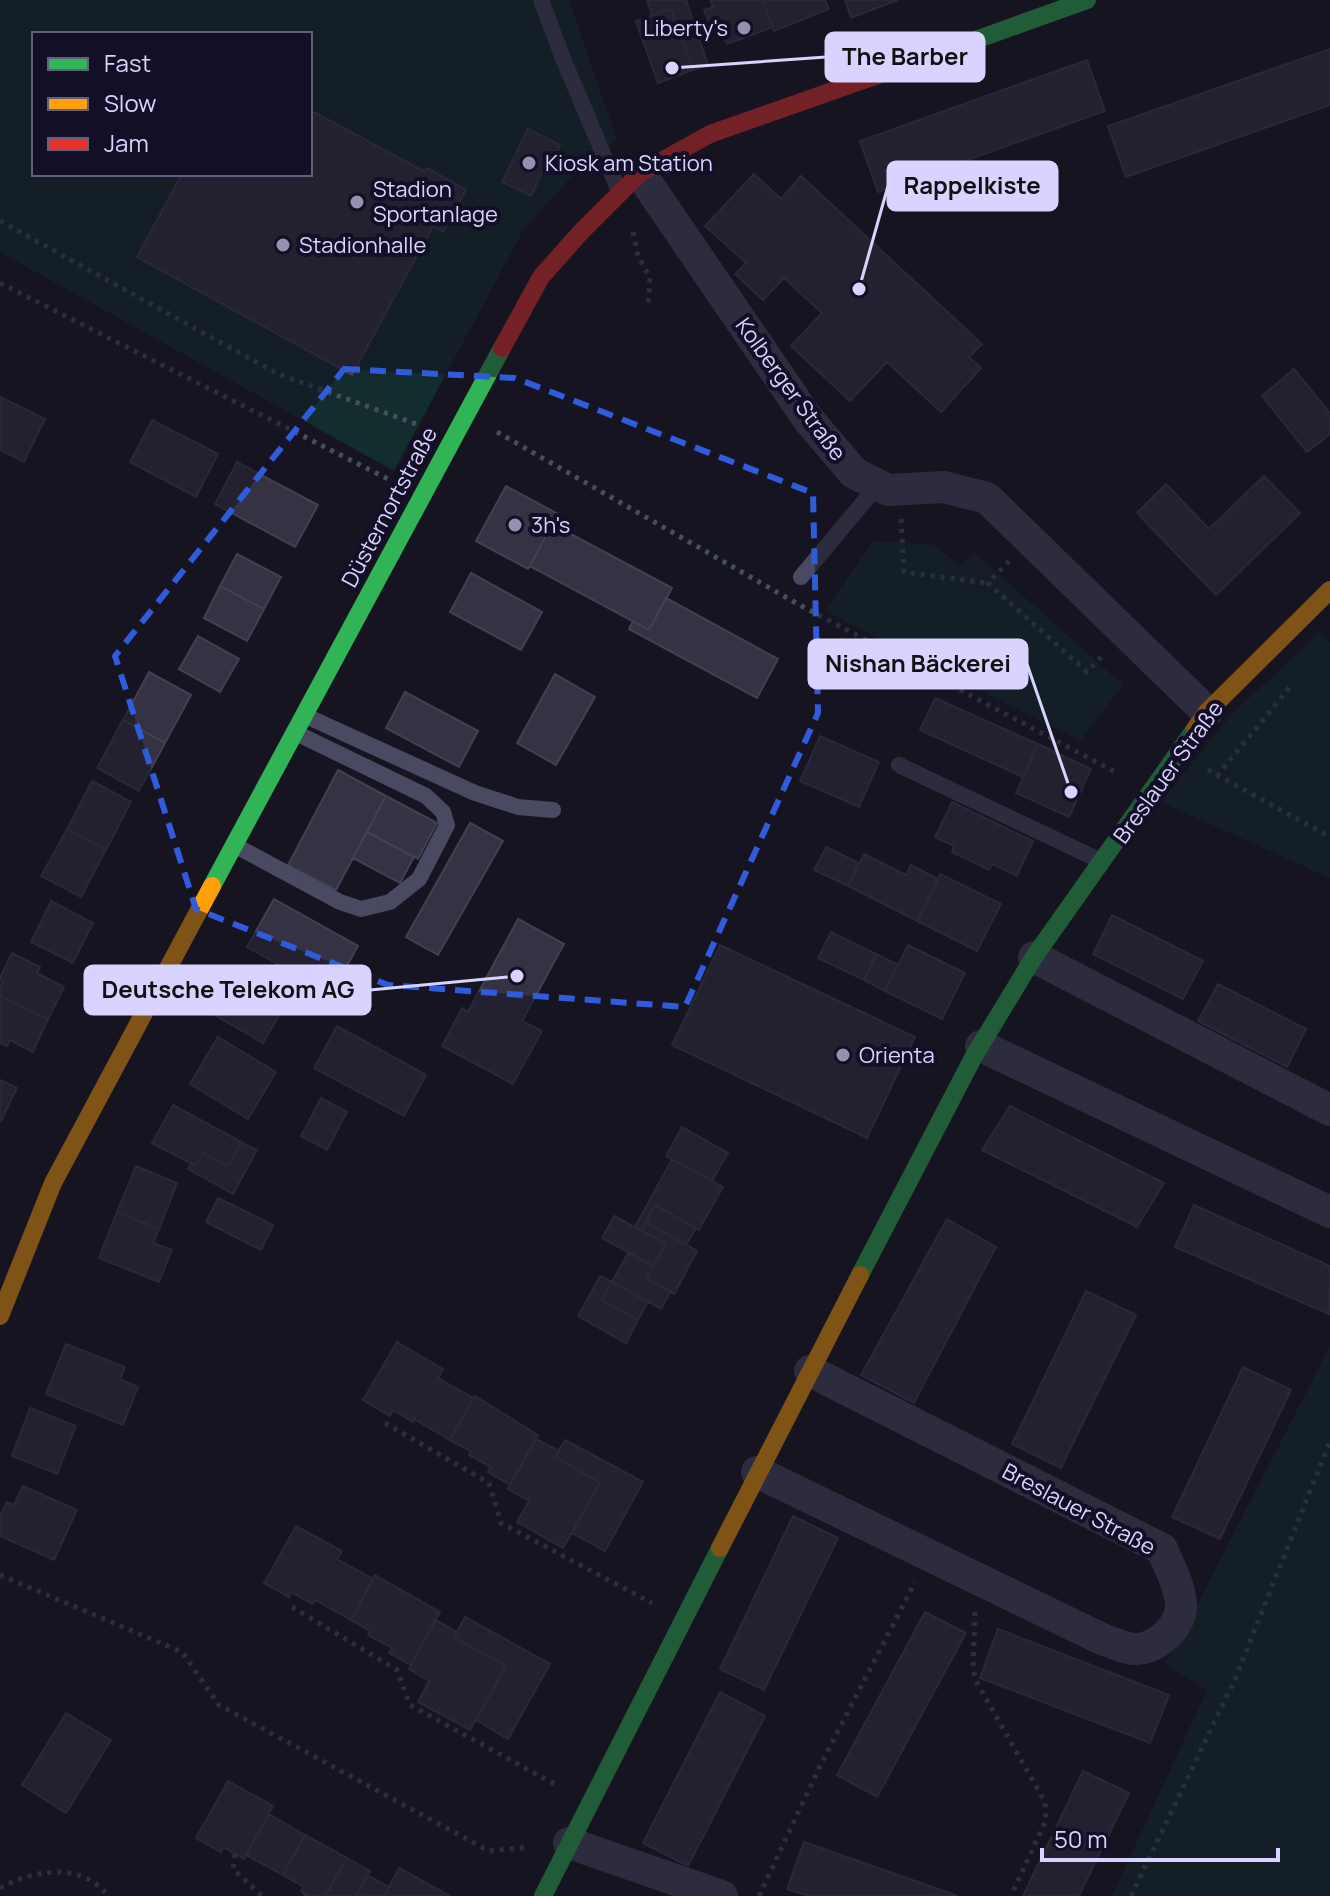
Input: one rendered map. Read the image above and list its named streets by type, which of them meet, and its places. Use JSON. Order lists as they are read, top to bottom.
{
  "streets": {
    "street": ["Kolberger Straße", "Düsternortstraße", "Breslauer Straße"]
  },
  "crossings": [
    ["Kolberger Straße", "Düsternortstraße"]
  ],
  "places": [
    "Liberty's",
    "The Barber",
    "Kiosk am Station",
    "Stadion Sportanlage",
    "Stadionhalle",
    "Rappelkiste",
    "3h's",
    "Nishan Bäckerei",
    "Deutsche Telekom AG",
    "Orienta"
  ],
  "legend": ["Fast", "Slow", "Jam"],
  "scale_bar": "50 m"
}
